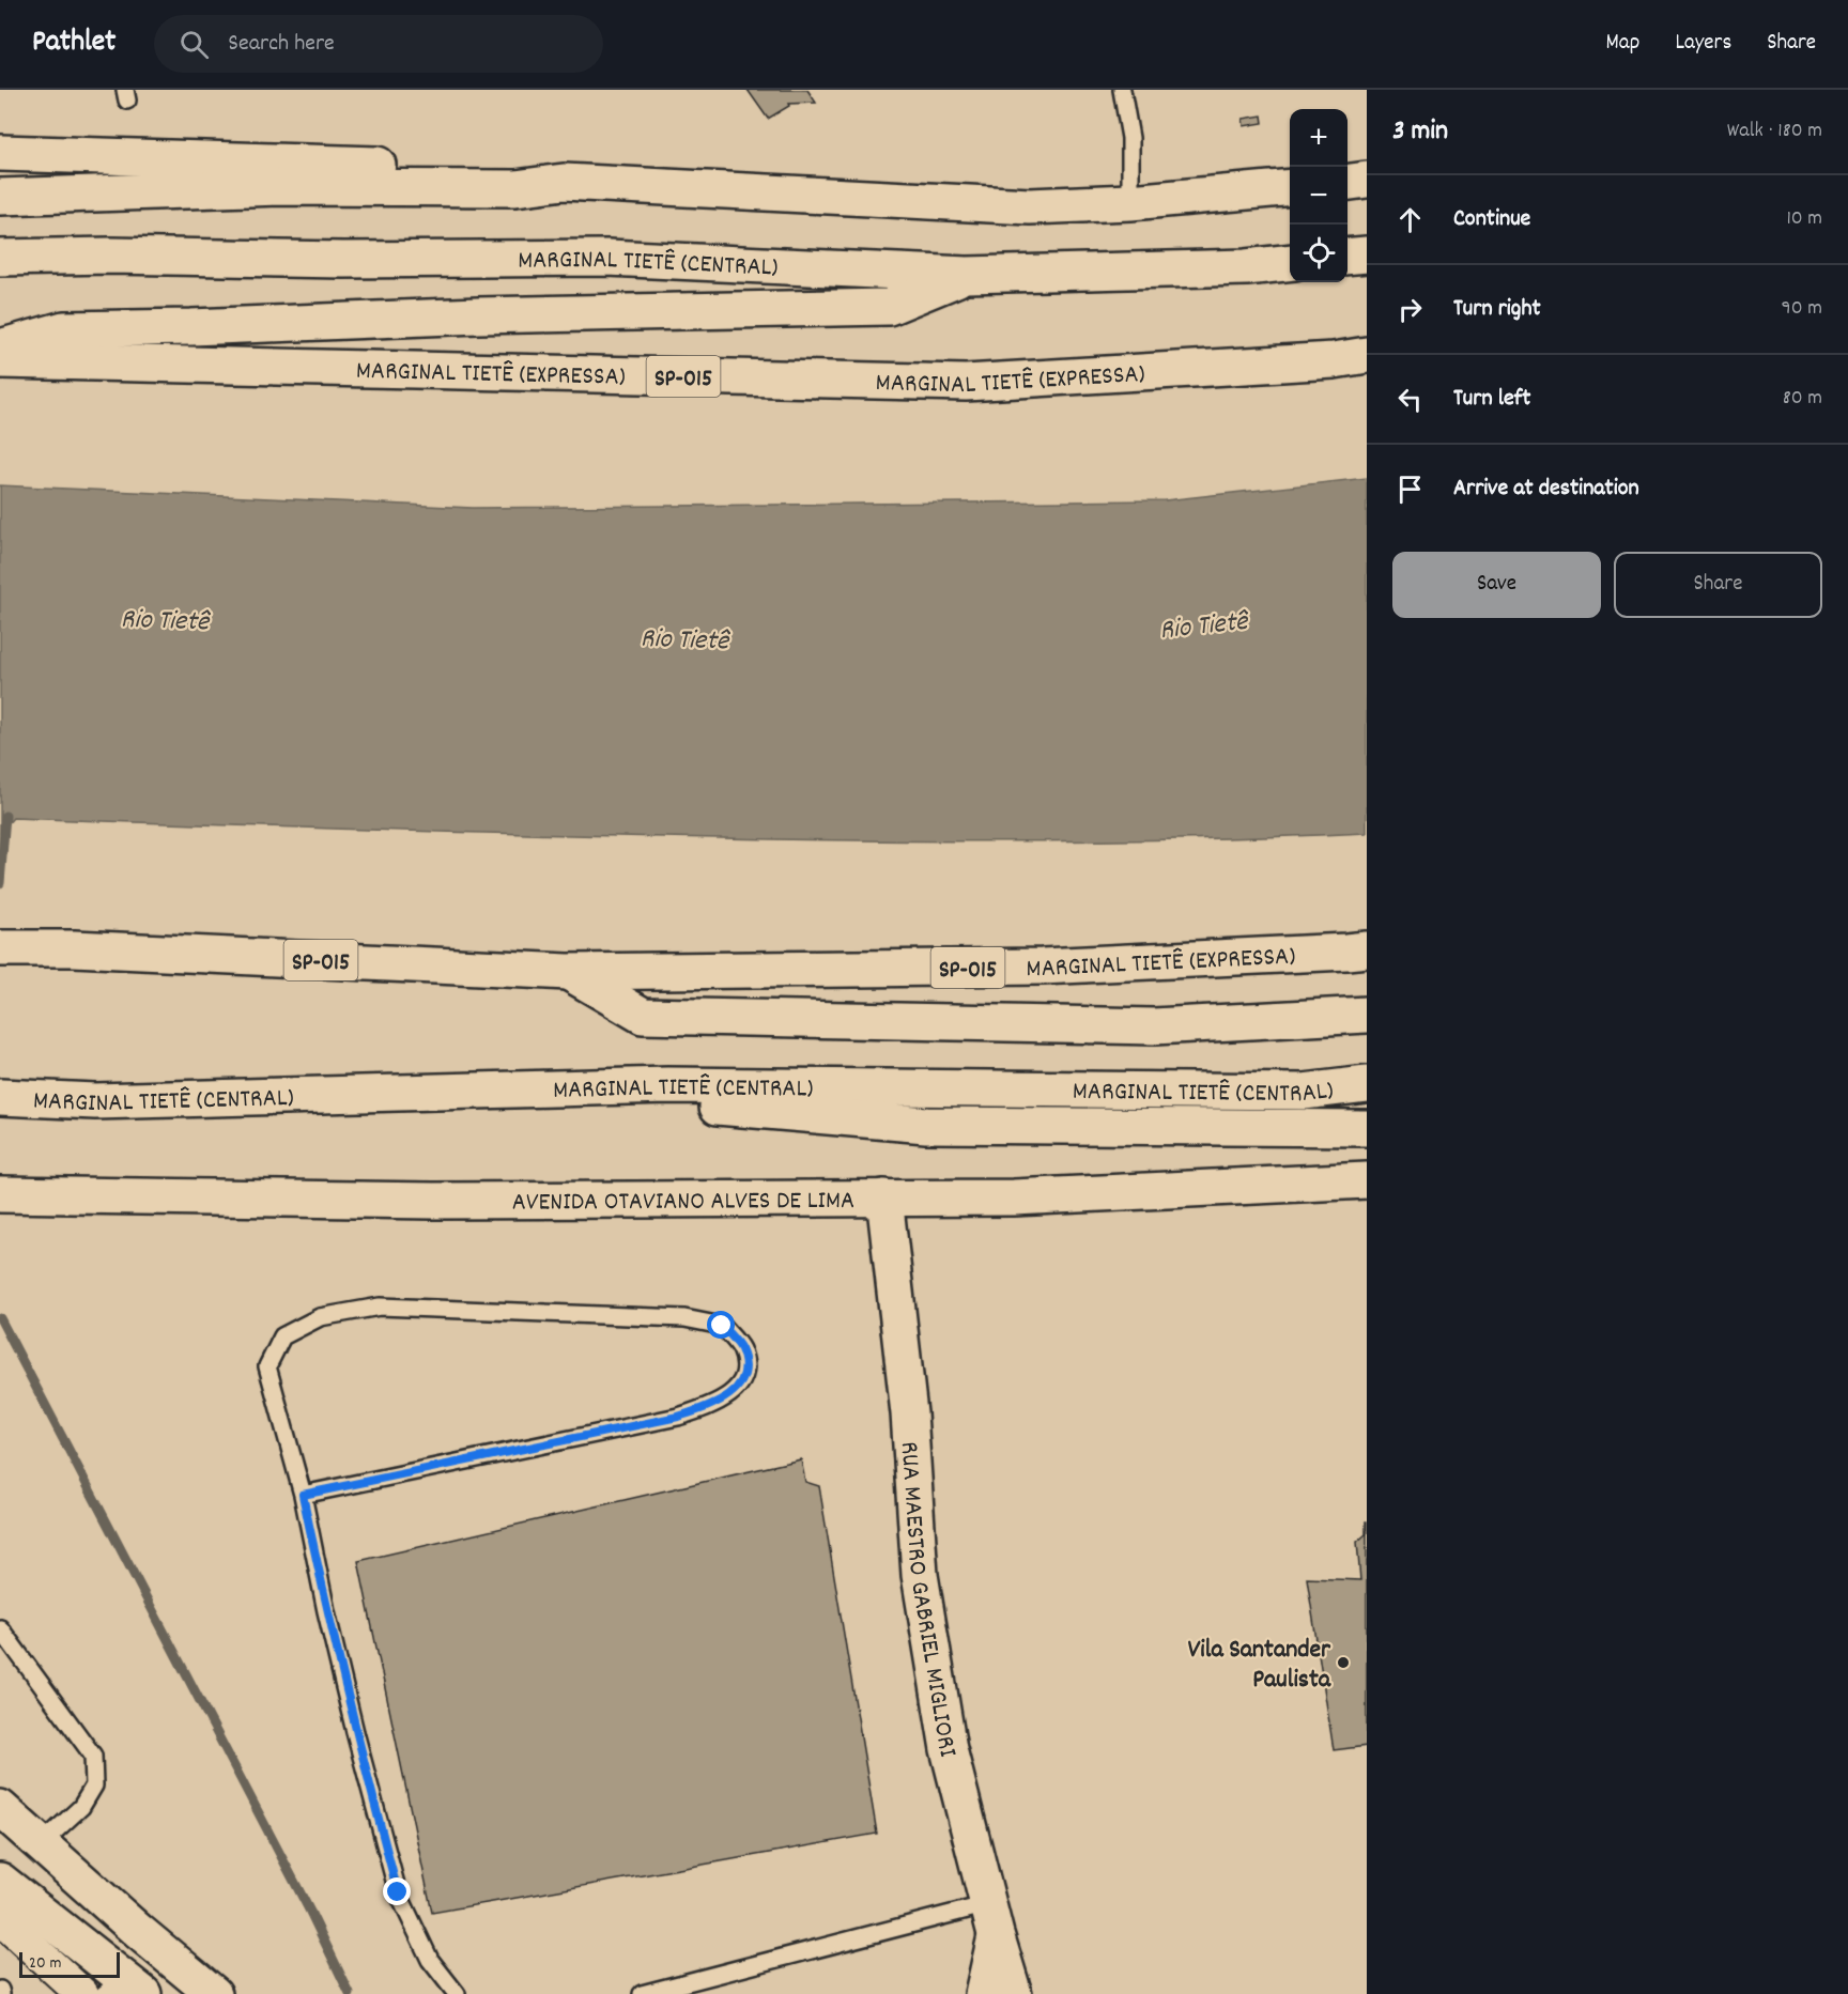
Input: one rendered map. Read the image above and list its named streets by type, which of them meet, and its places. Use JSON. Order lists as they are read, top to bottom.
{
  "streets": {
    "main road": [
      "MARGINAL TIETÊ (CENTRAL)",
      "MARGINAL TIETÊ (EXPRESSA)",
      "SP-015",
      "AVENIDA OTAVIANO ALVES DE LIMA",
      "RUA MAESTRO GABRIEL MIGLIORI"
    ]
  },
  "crossings": [
    ["MARGINAL TIETÊ (EXPRESSA)", "SP-015"],
    ["AVENIDA OTAVIANO ALVES DE LIMA", "RUA MAESTRO GABRIEL MIGLIORI"]
  ],
  "water": ["Rio Tietê"],
  "places": ["Vila Santander Paulista"],
  "scale_bar": "20 m",
  "page": {
    "header": "Pathlet",
    "search": "Search here",
    "nav": ["Map", "Layers", "Share"],
    "heading": ["3 min", "Walk · 180 m"],
    "map_buttons": ["+", "−"],
    "list": [
      ["Continue", "10 m"],
      ["Turn right", "90 m"],
      ["Turn left", "80 m"],
      "Arrive at destination"
    ],
    "buttons": ["Save", "Share"],
    "scale": "20 m"
  }
}
